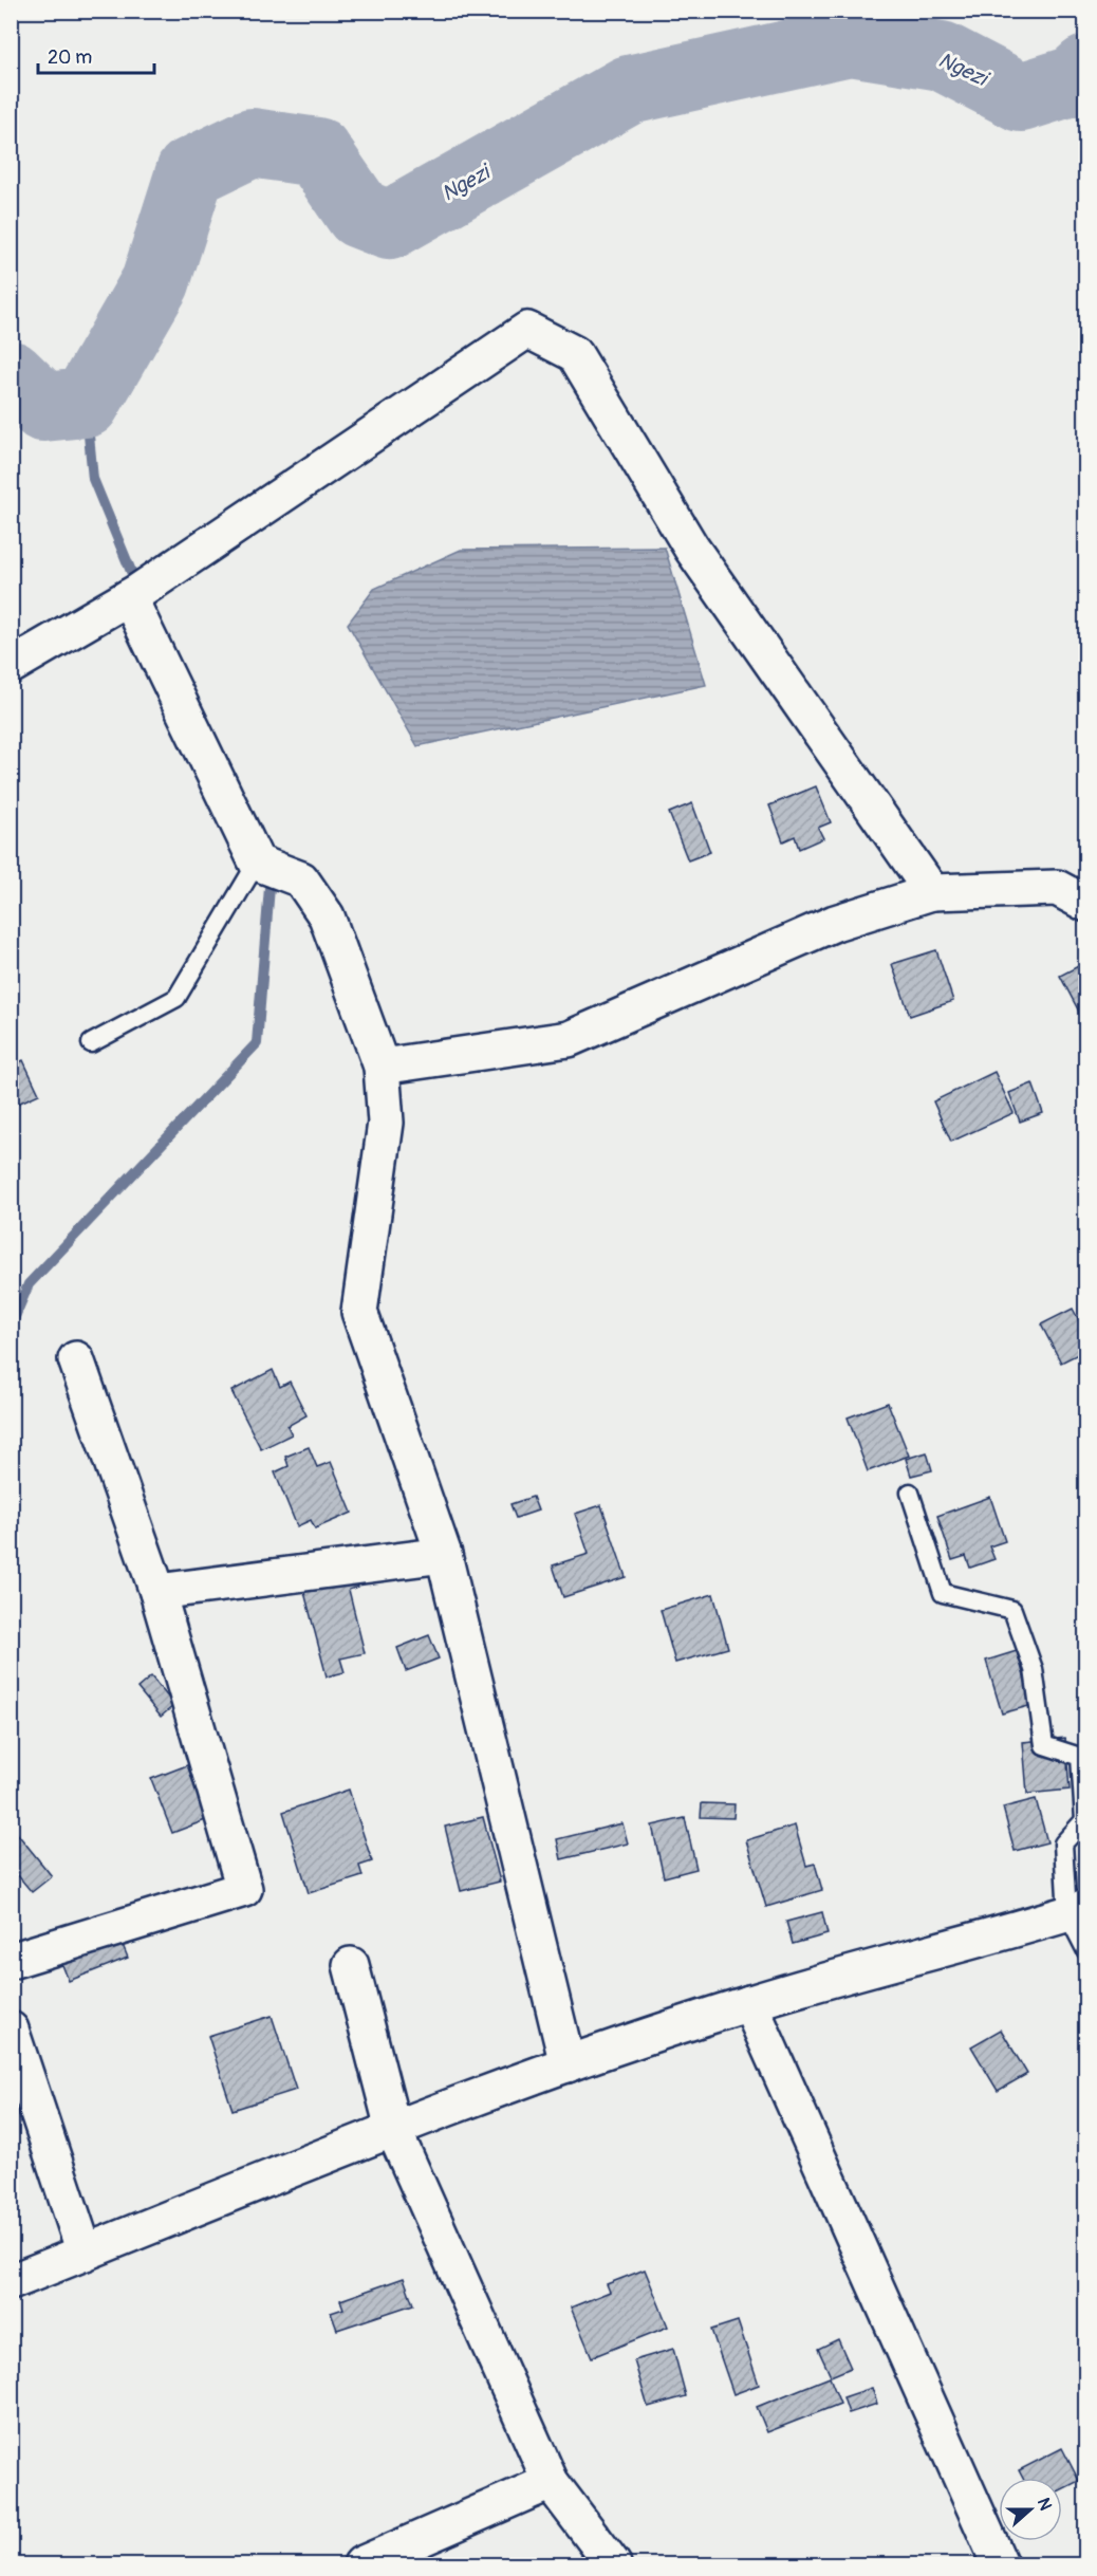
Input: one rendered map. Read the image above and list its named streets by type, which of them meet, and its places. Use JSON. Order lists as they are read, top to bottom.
{
  "water": ["Ngezi"],
  "scale_bar": "20 m",
  "north": "right"
}
